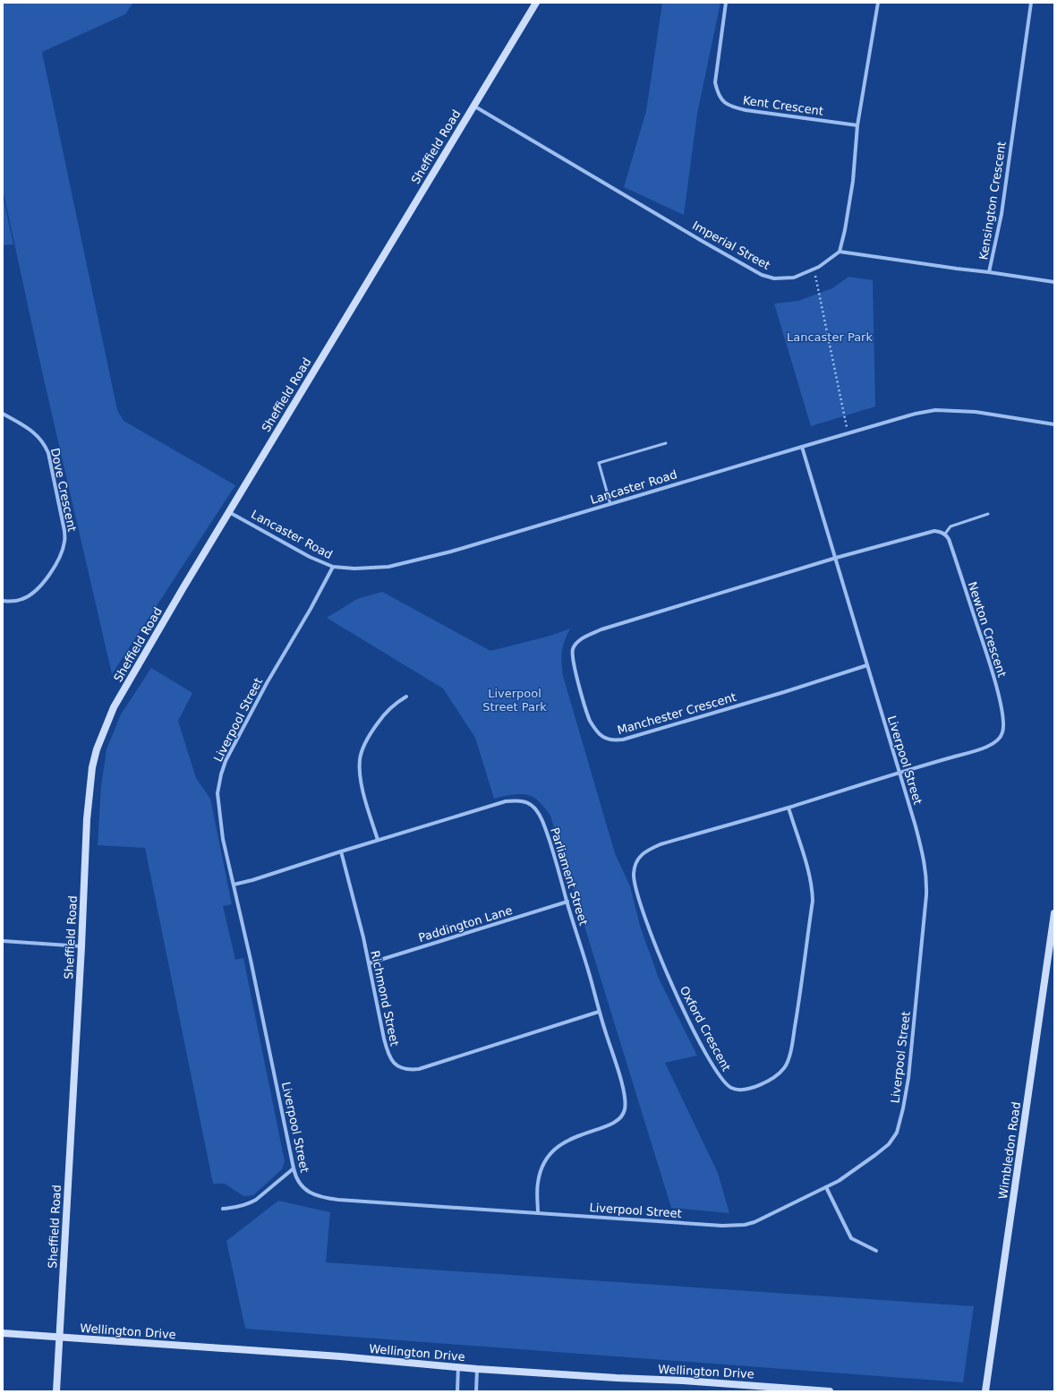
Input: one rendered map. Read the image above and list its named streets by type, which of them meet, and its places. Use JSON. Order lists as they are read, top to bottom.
{
  "streets": {
    "street": [
      "Kent Crescent",
      "Sheffield Road",
      "Kensington Crescent",
      "Imperial Street",
      "Lancaster Road",
      "Dove Crescent",
      "Newton Crescent",
      "Manchester Crescent",
      "Liverpool Street",
      "Parliament Street",
      "Paddington Lane",
      "Richmond Street",
      "Oxford Crescent",
      "Wimbledon Road",
      "Wellington Drive"
    ]
  },
  "crossings": [
    ["Sheffield Road", "Imperial Street"],
    ["Sheffield Road", "Lancaster Road"],
    ["Sheffield Road", "Wellington Drive"],
    ["Kensington Crescent", "Imperial Street"],
    ["Lancaster Road", "Liverpool Street"],
    ["Newton Crescent", "Liverpool Street"],
    ["Newton Crescent", "Oxford Crescent"],
    ["Manchester Crescent", "Liverpool Street"],
    ["Liverpool Street", "Parliament Street"],
    ["Liverpool Street", "Oxford Crescent"],
    ["Parliament Street", "Paddington Lane"],
    ["Parliament Street", "Richmond Street"],
    ["Paddington Lane", "Richmond Street"]
  ],
  "parks": ["Lancaster Park", "Liverpool Street Park"]
}
